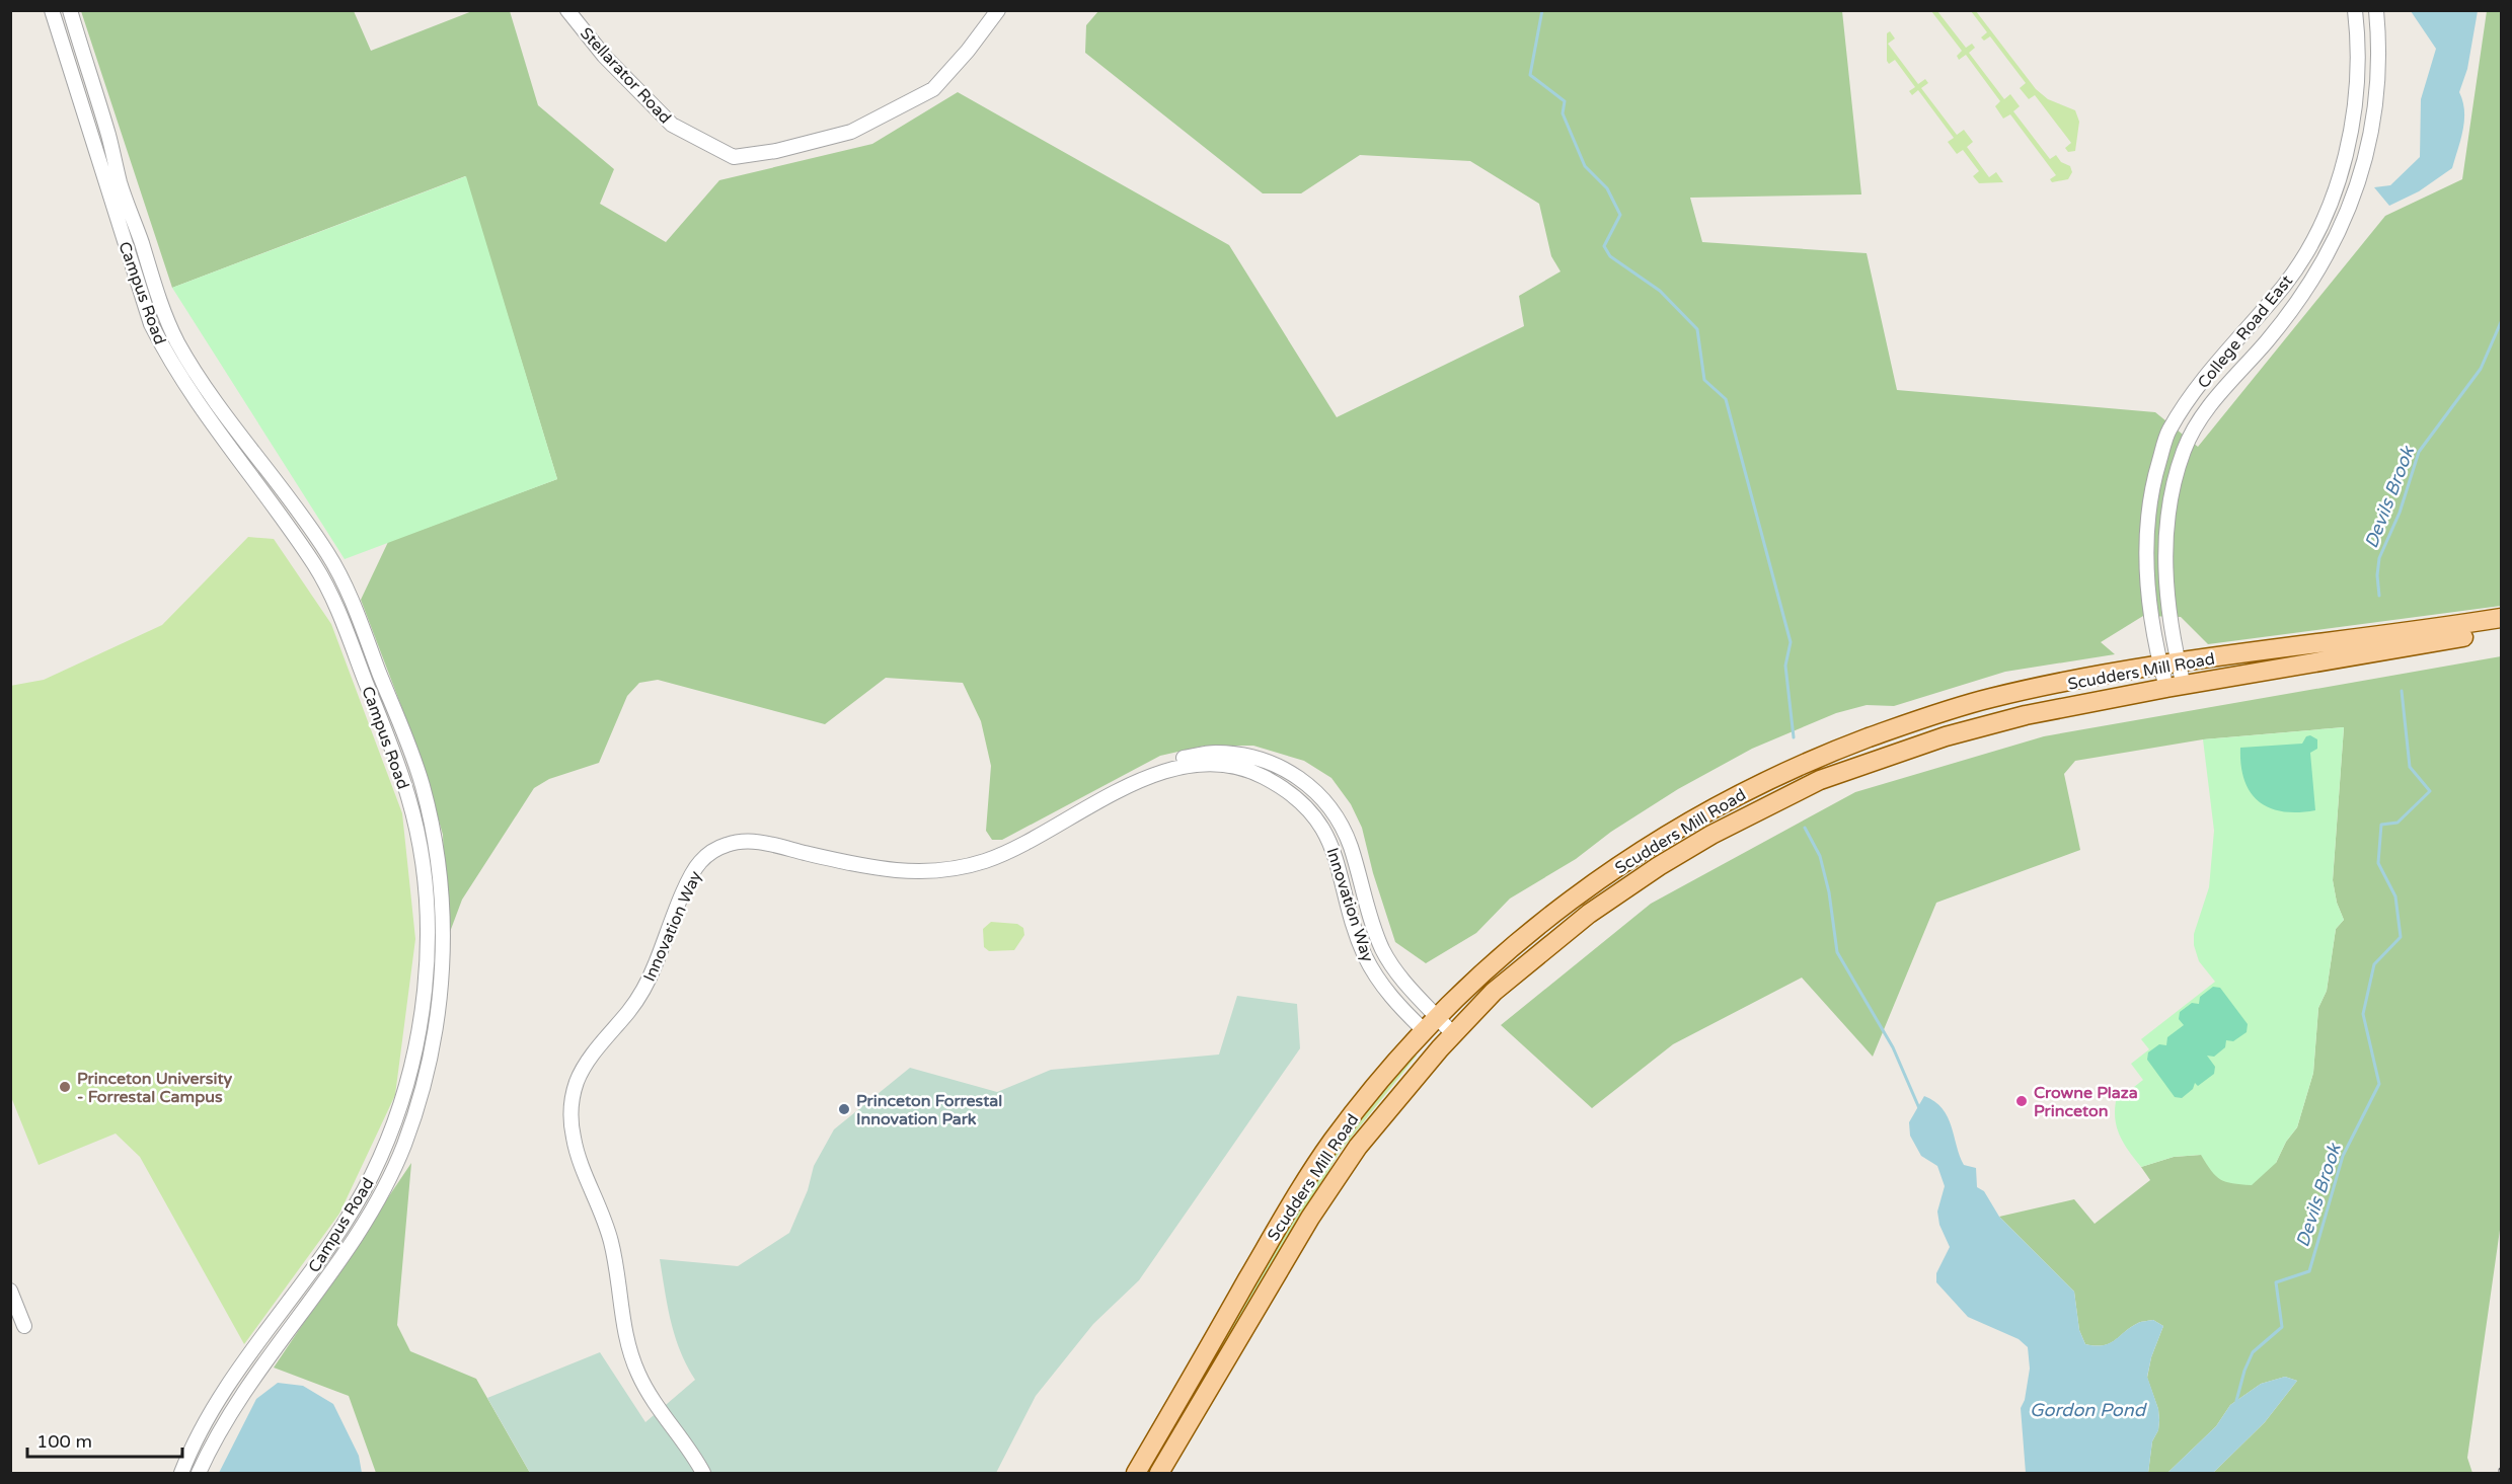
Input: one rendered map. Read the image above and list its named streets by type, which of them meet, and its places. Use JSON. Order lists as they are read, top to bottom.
{
  "streets": {
    "main road": ["Scudders Mill Road"],
    "street": [
      "Stellarator Road",
      "Campus Road",
      "College Road East",
      "Innovation Way"
    ]
  },
  "crossings": [
    ["College Road East", "Scudders Mill Road"],
    ["Scudders Mill Road", "Innovation Way"]
  ],
  "water": ["Devils Brook", "Gordon Pond"],
  "places": ["Princeton University - Forrestal Campus", "Crowne Plaza Princeton", "Princeton Forrestal Innovation Park"],
  "scale_bar": "100 m"
}
